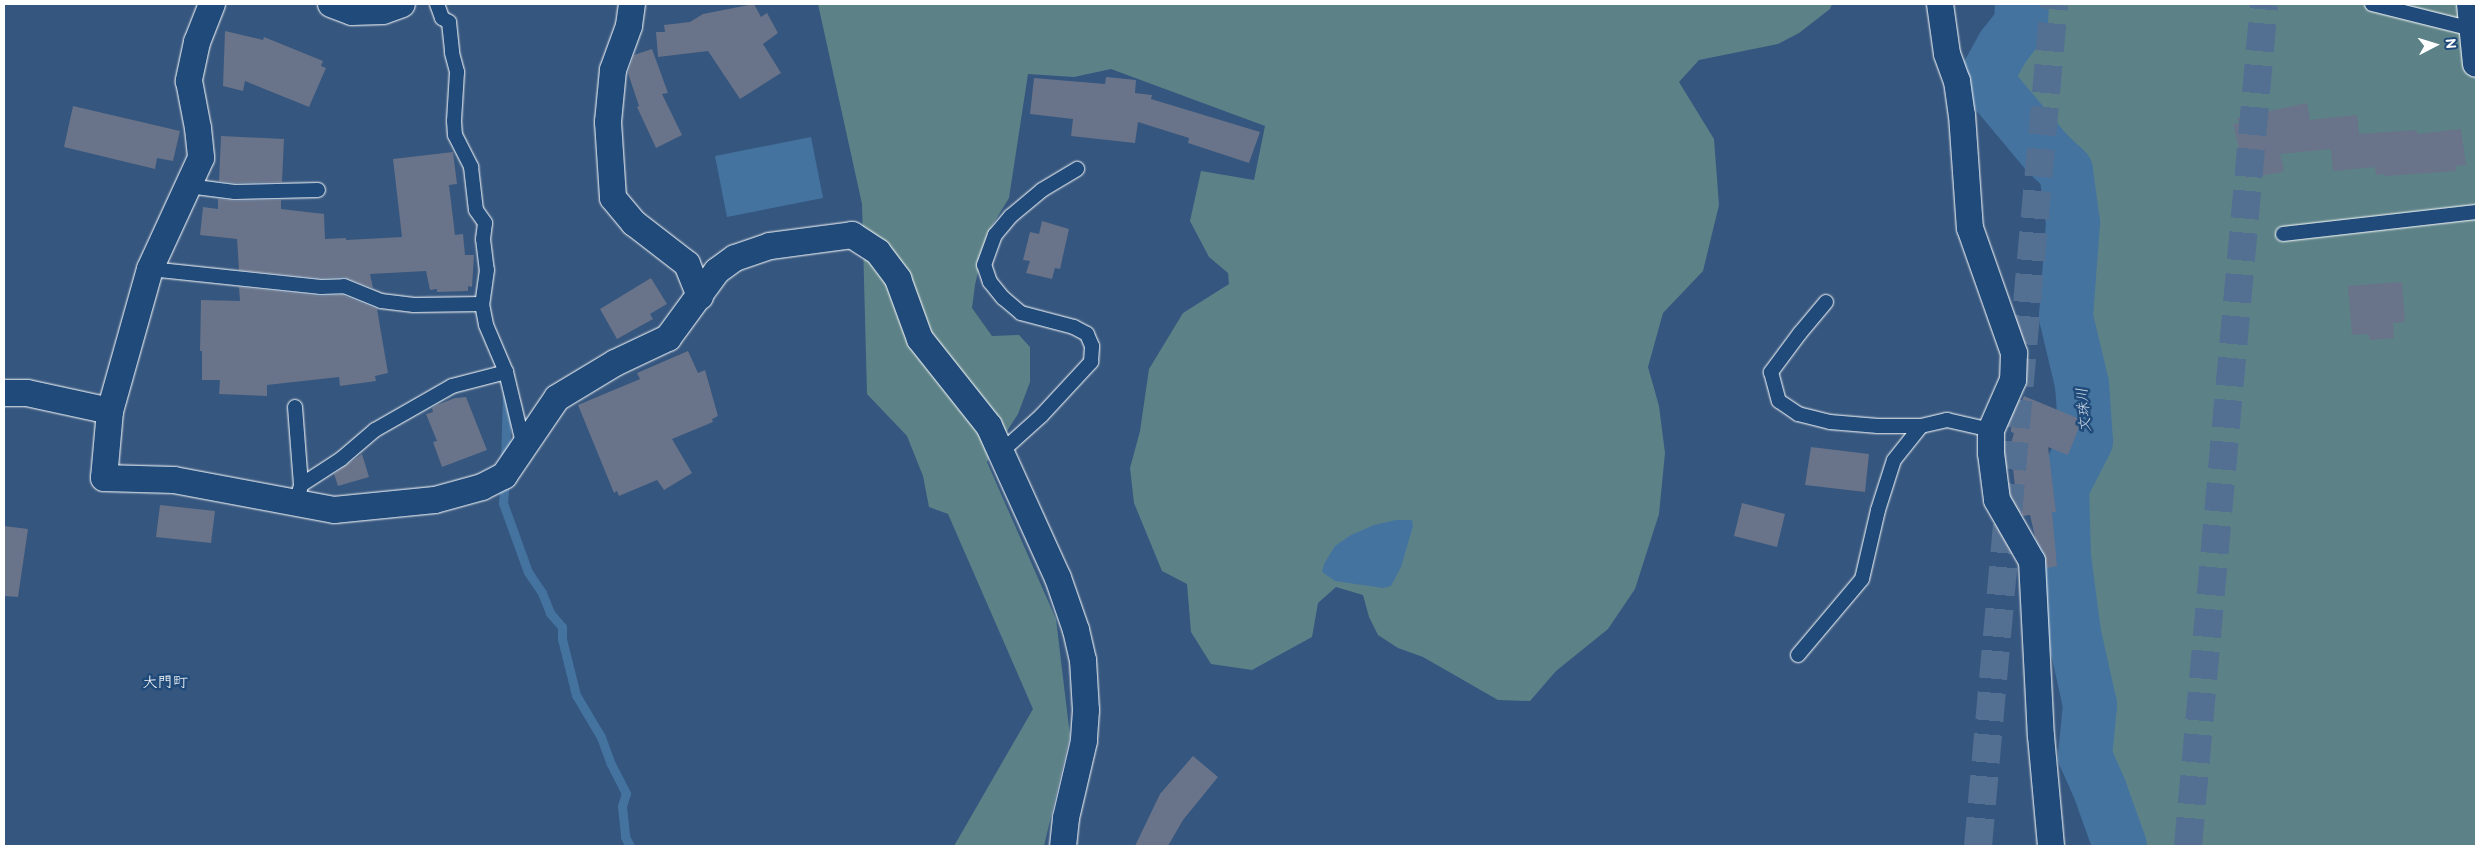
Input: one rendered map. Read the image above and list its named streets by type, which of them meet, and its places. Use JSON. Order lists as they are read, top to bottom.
{
  "districts": ["大門町"],
  "water": ["文珠川"],
  "north": "right"
}
